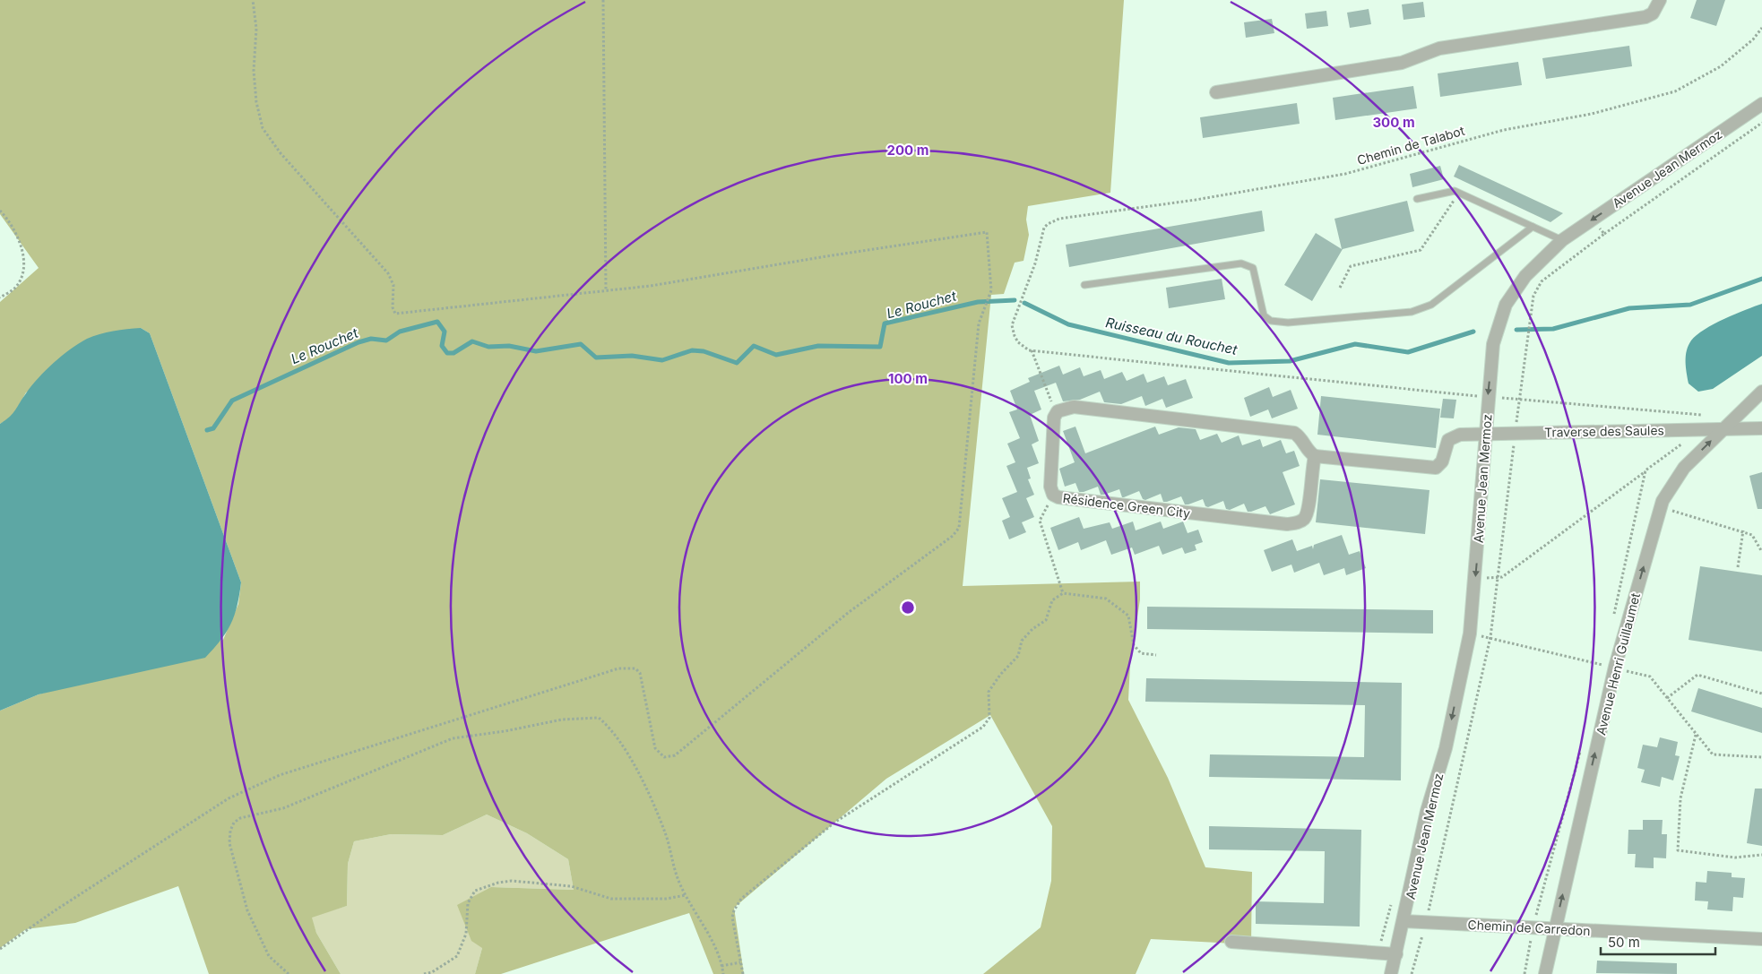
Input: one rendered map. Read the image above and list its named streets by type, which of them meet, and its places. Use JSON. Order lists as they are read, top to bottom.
{
  "streets": {
    "street": [
      "Avenue Jean Mermoz",
      "Traverse des Saules",
      "Résidence Green City",
      "Avenue Henri Guillaumet",
      "Chemin de Carredon"
    ],
    "path": ["Chemin de Talabot"]
  },
  "crossings": [
    ["Avenue Jean Mermoz", "Traverse des Saules"],
    ["Avenue Jean Mermoz", "Chemin de Carredon"],
    ["Traverse des Saules", "Avenue Henri Guillaumet"],
    ["Avenue Henri Guillaumet", "Chemin de Carredon"]
  ],
  "one_way": ["Avenue Jean Mermoz", "Avenue Henri Guillaumet"],
  "water": ["Le Rouchet", "Ruisseau du Rouchet"],
  "scale_bar": "50 m",
  "rings": ["300 m", "200 m", "100 m"]
}
